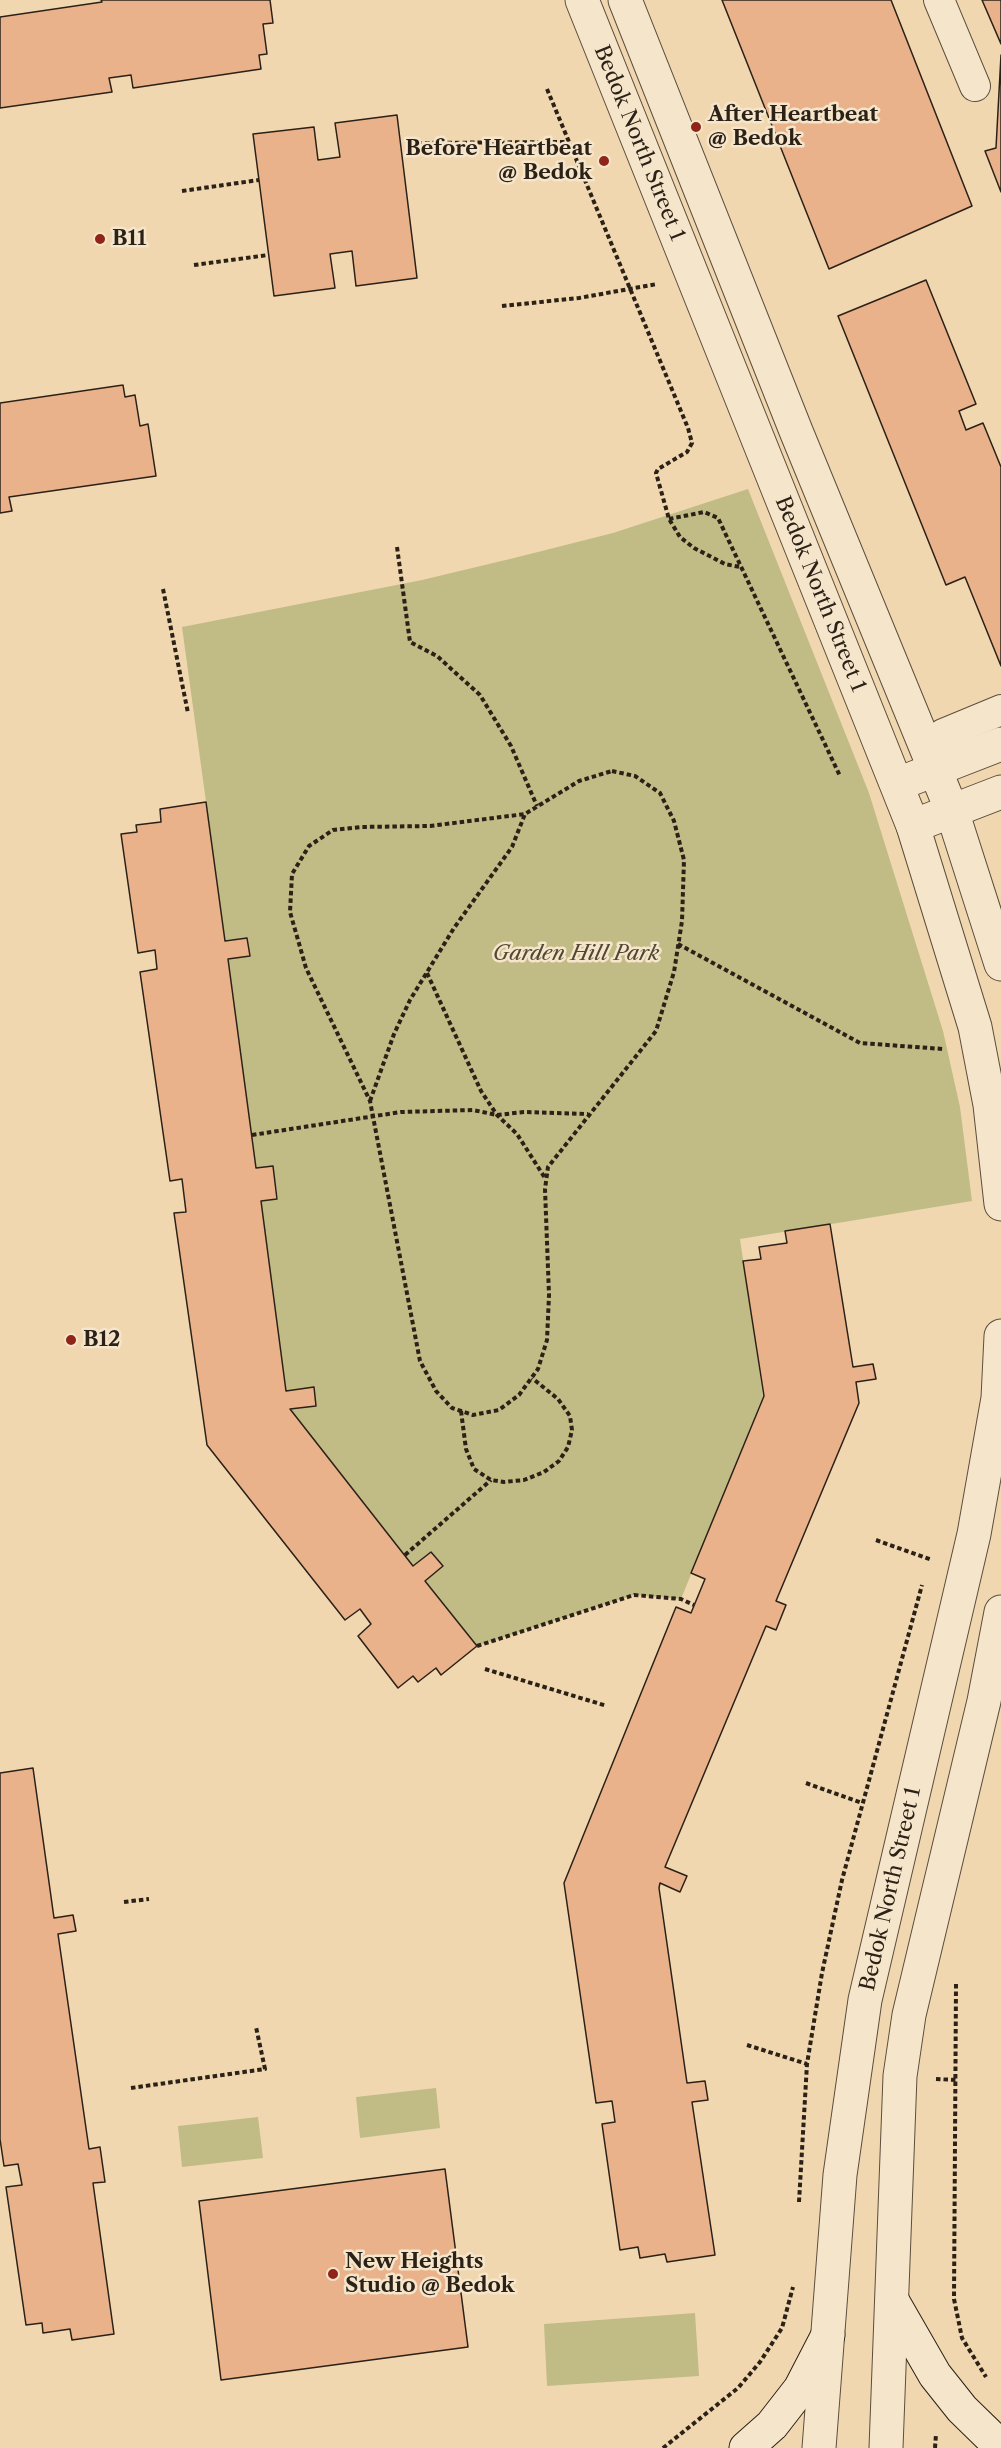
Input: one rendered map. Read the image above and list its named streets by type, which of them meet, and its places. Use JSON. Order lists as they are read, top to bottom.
{
  "streets": {
    "street": ["Bedok North Street 1"]
  },
  "parks": ["Garden Hill Park"],
  "places": [
    "After Heartbeat @ Bedok",
    "Before Heartbeat @ Bedok",
    "B11",
    "B12",
    "New Heights Studio @ Bedok"
  ]
}
